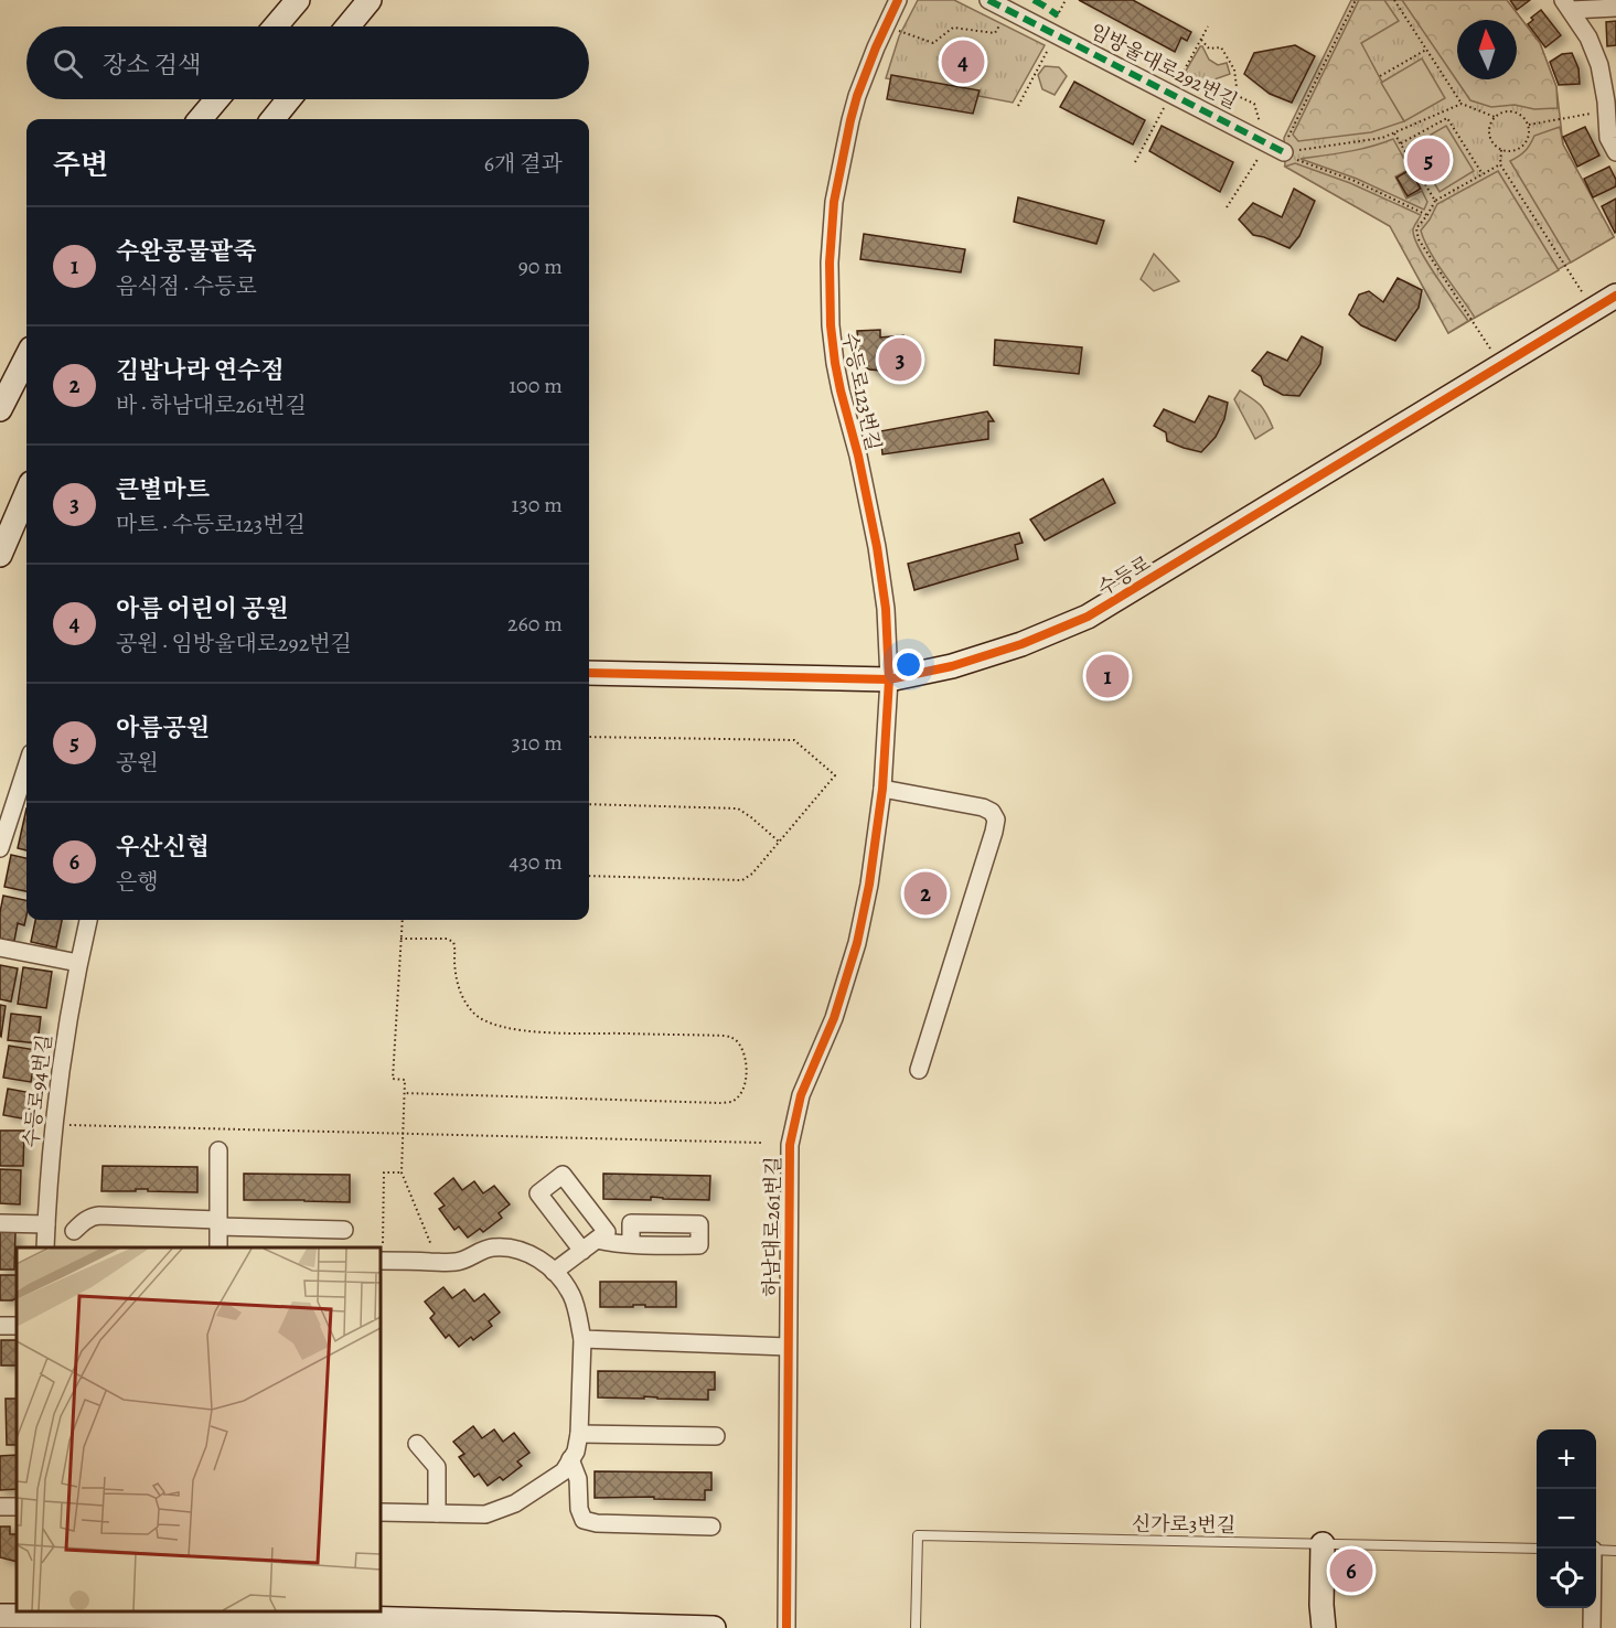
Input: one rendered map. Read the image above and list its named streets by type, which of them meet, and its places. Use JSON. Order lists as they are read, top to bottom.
{
  "streets": {
    "street": [
      "임방울대로292번길",
      "수등로123번길",
      "수등로",
      "수등로94번길",
      "하남대로261번길"
    ],
    "lane": ["신가로3번길"]
  },
  "crossings": [
    ["수등로123번길", "수등로"],
    ["수등로123번길", "하남대로261번길"],
    ["수등로", "하남대로261번길"]
  ],
  "north": "top",
  "page": {
    "search": "장소 검색",
    "pins": [
      "4",
      "5",
      "3",
      "1",
      "2",
      "6"
    ],
    "heading": ["주변", "6개 결과"],
    "list": [
      {
        "mark": "1",
        "name": "수완콩물팥죽",
        "note": "음식점 · 수등로",
        "value": "90 m"
      },
      {
        "mark": "2",
        "name": "김밥나라 연수점",
        "note": "바 · 하남대로261번길",
        "value": "100 m"
      },
      {
        "mark": "3",
        "name": "큰별마트",
        "note": "마트 · 수등로123번길",
        "value": "130 m"
      },
      {
        "mark": "4",
        "name": "아름 어린이 공원",
        "note": "공원 · 임방울대로292번길",
        "value": "260 m"
      },
      {
        "mark": "5",
        "name": "아름공원",
        "note": "공원",
        "value": "310 m"
      },
      {
        "mark": "6",
        "name": "우산신협",
        "note": "은행",
        "value": "430 m"
      }
    ],
    "map_buttons": ["+", "−"]
  }
}
